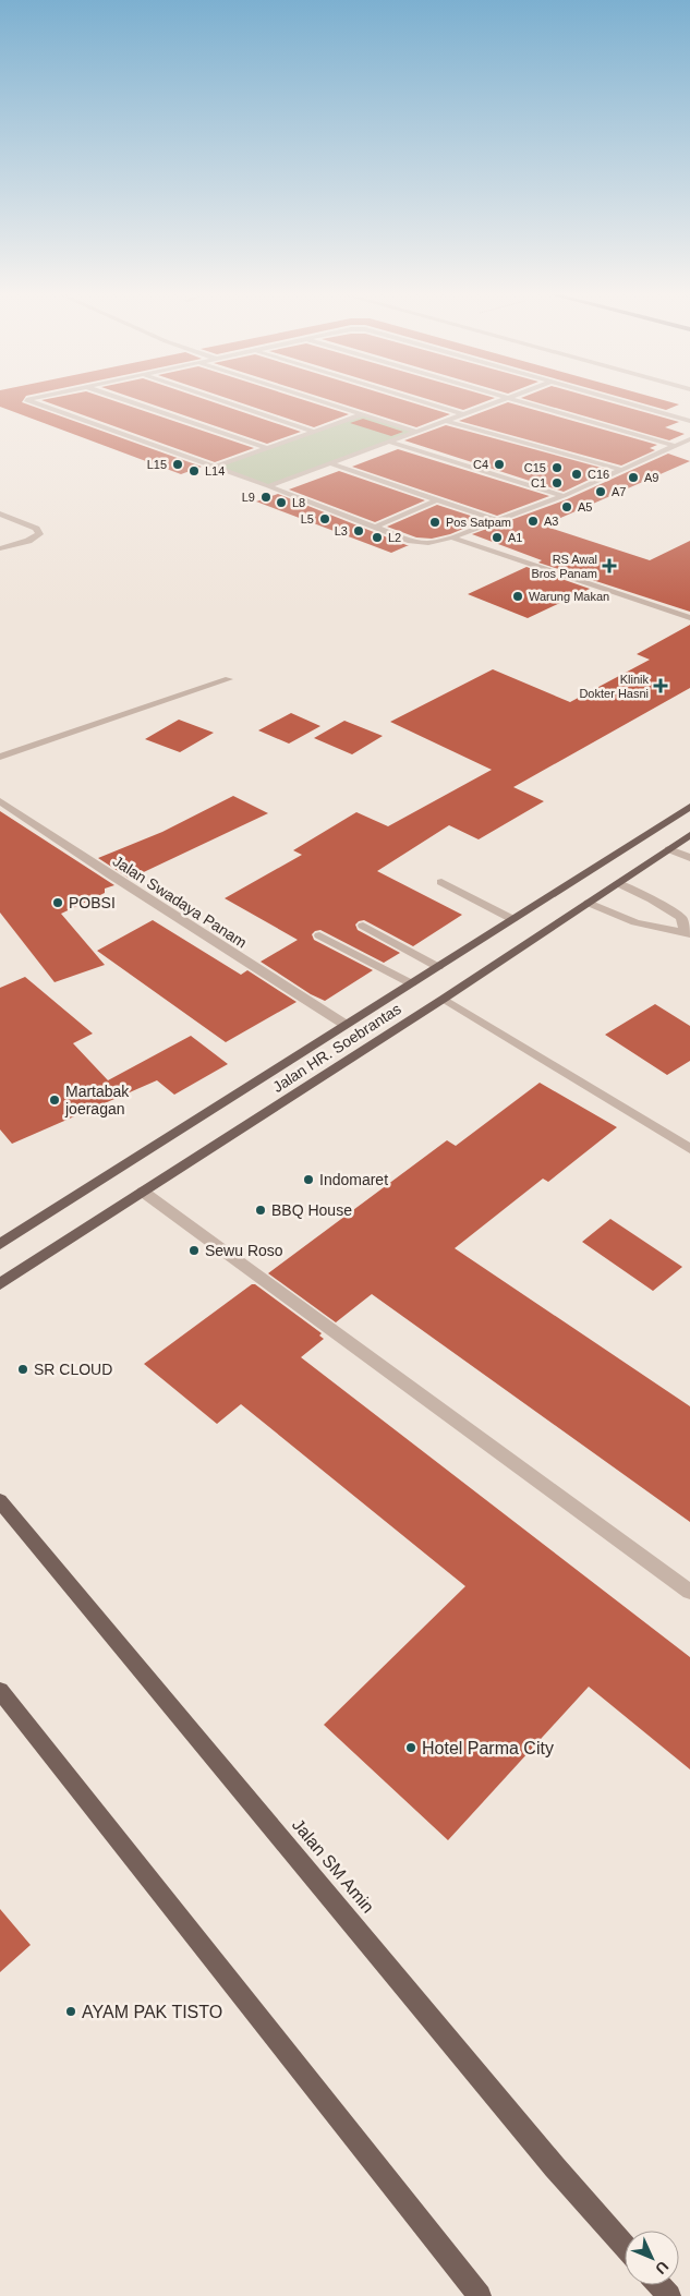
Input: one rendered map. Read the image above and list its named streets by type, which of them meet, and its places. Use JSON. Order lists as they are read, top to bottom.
{
  "streets": {
    "main road": ["Jalan HR. Soebrantas", "Jalan SM Amin"],
    "street": ["Jalan Swadaya Panam"]
  },
  "crossings": [
    ["Jalan Swadaya Panam", "Jalan HR. Soebrantas"]
  ],
  "places": {
    "other": [
      "L15",
      "C4",
      "C15",
      "L14",
      "C16",
      "A9",
      "C1",
      "A7",
      "L9",
      "L8",
      "A5",
      "L5",
      "A3",
      "Pos Satpam",
      "L3",
      "L2",
      "A1",
      "Warung Makan",
      "POBSI",
      "Martabak joeragan",
      "Indomaret",
      "BBQ House",
      "Sewu Roso",
      "SR CLOUD",
      "Hotel Parma City",
      "AYAM PAK TISTO"
    ],
    "health": ["RS Awal Bros Panam", "Klinik Dokter Hasni"]
  },
  "north": "bottom right"
}
